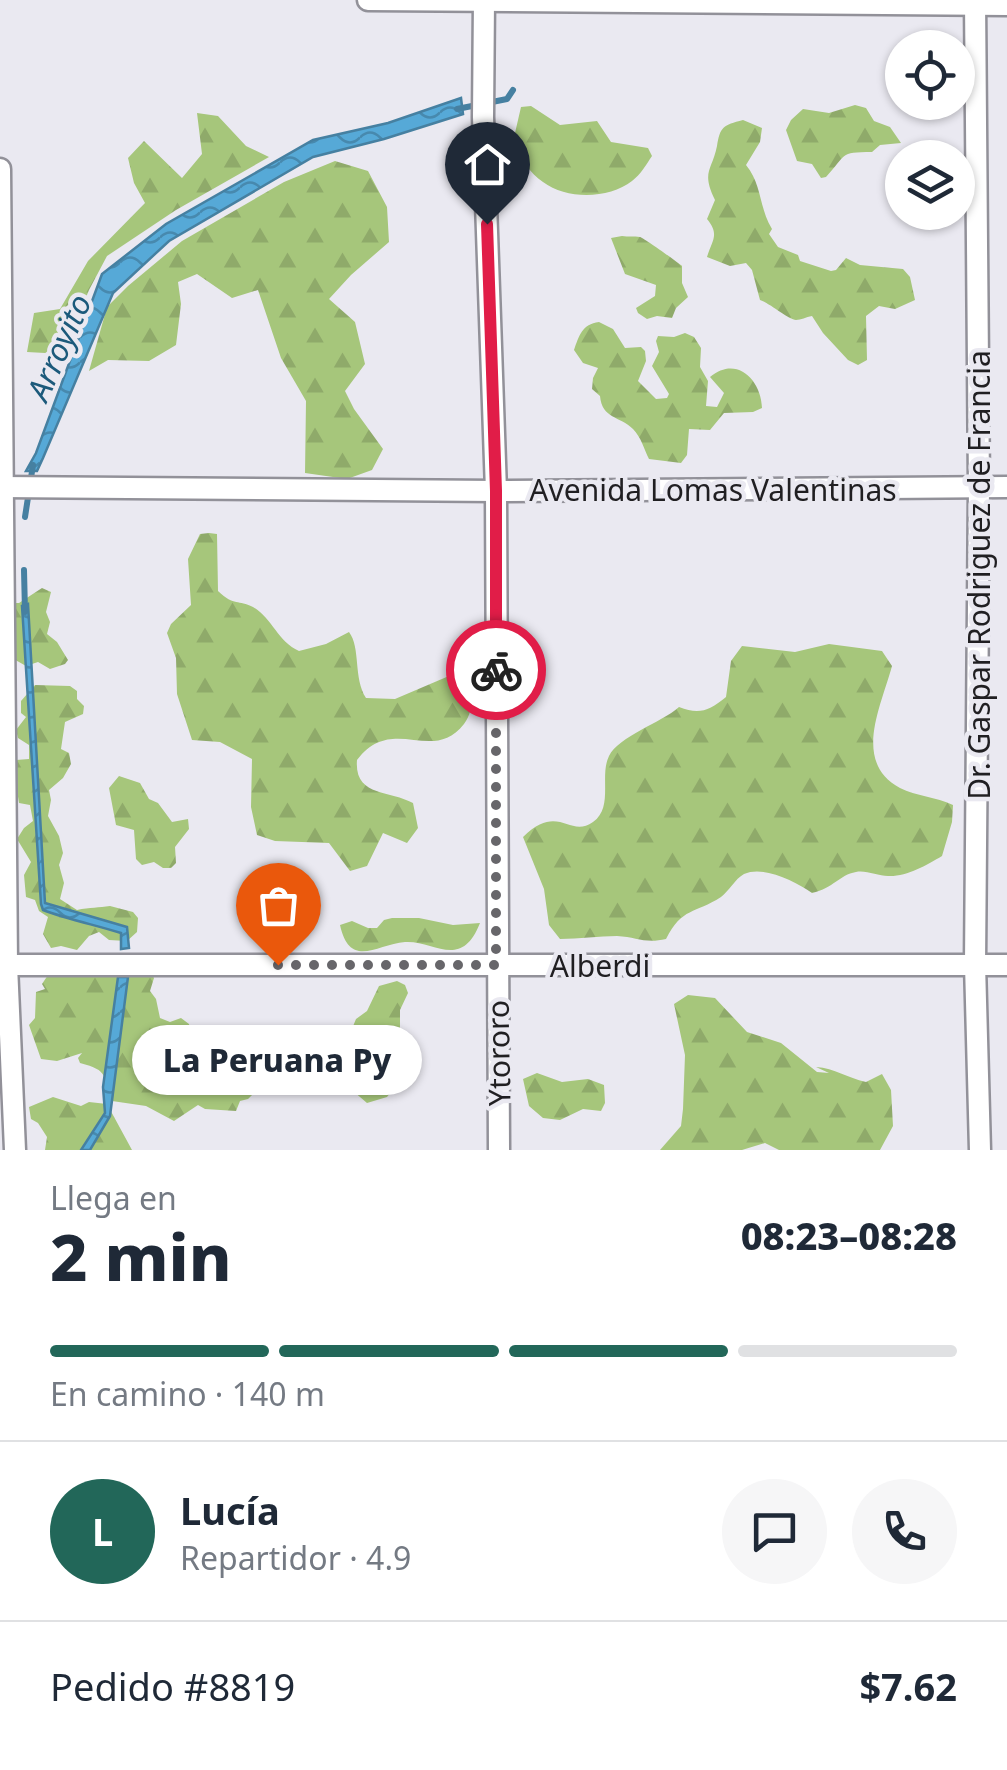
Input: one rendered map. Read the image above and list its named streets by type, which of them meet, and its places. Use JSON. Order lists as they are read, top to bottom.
{
  "streets": {
    "street": [
      "Avenida Lomas Valentinas",
      "Dr. Gaspar Rodriguez de Francia",
      "Alberdi",
      "Ytororo"
    ]
  },
  "crossings": [
    ["Avenida Lomas Valentinas", "Dr. Gaspar Rodriguez de Francia"],
    ["Avenida Lomas Valentinas", "Ytororo"],
    ["Dr. Gaspar Rodriguez de Francia", "Alberdi"],
    ["Alberdi", "Ytororo"]
  ],
  "water": ["Arroyito"],
  "places": ["La Peruana Py"],
  "page": {
    "bubble": "La Peruana Py",
    "heading": ["2 min", "Llega en", "08:23–08:28"],
    "panel": [
      "Lucía",
      "Repartidor · 4.9",
      "Pedido #8819",
      "$7.62"
    ],
    "bar": "En camino · 140 m",
    "round": "L"
  }
}
